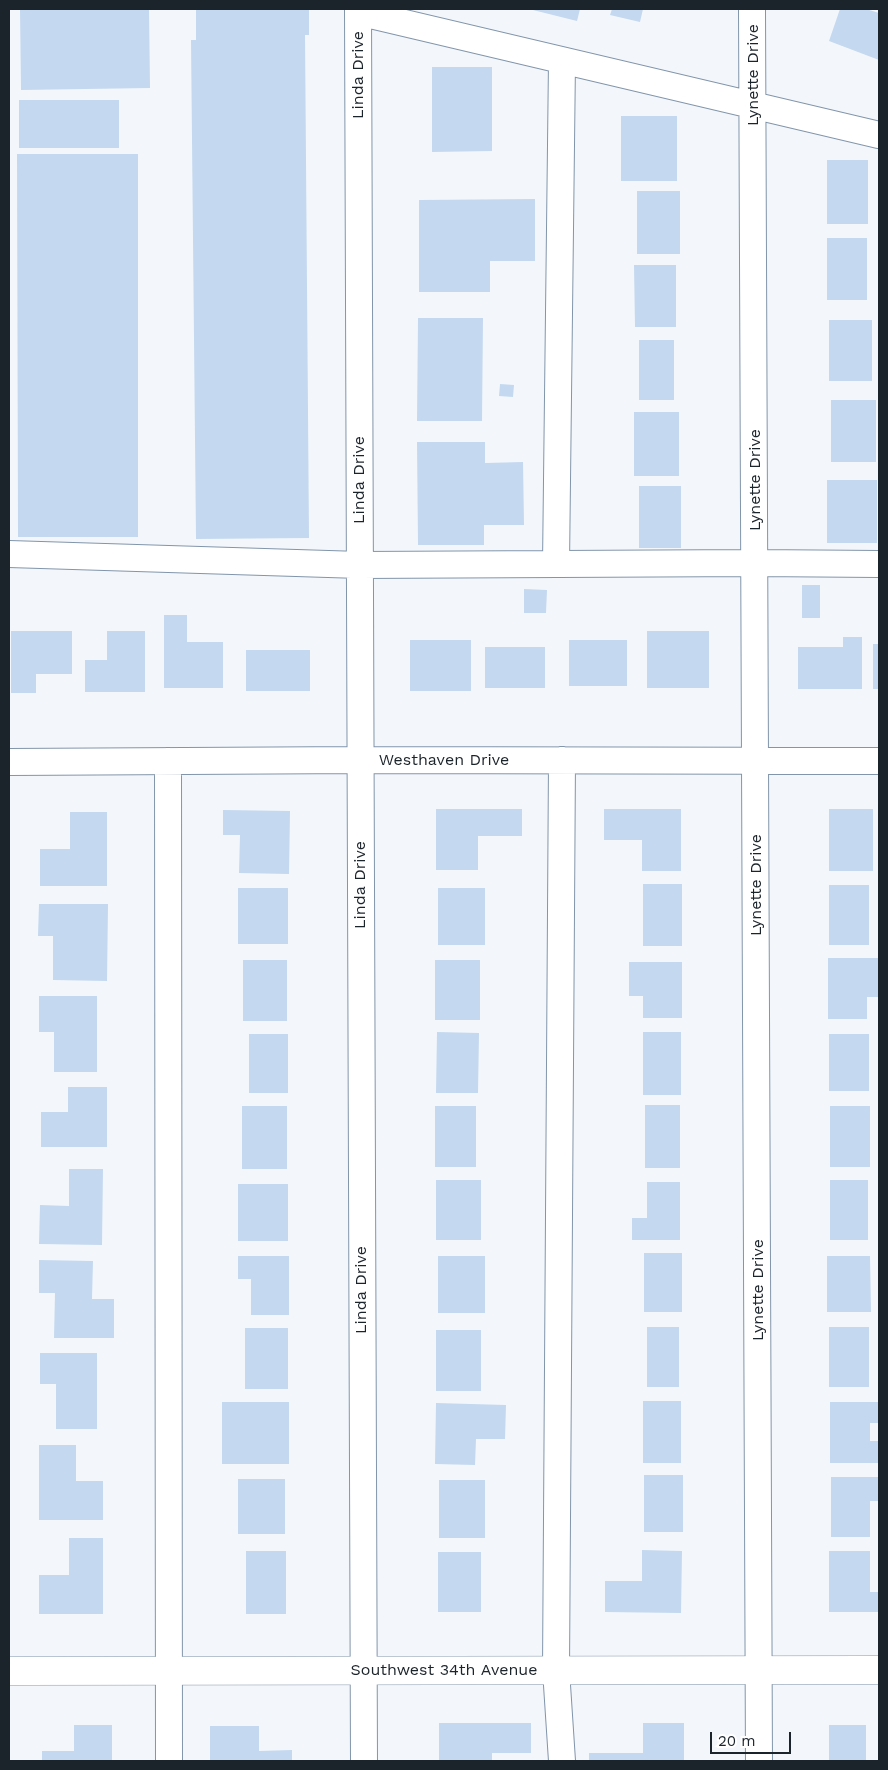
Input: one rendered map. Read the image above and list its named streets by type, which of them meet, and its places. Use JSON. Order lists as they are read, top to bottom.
{
  "streets": {
    "main road": ["Southwest 34th Avenue"],
    "street": ["Linda Drive", "Lynette Drive", "Westhaven Drive"]
  },
  "crossings": [
    ["Linda Drive", "Westhaven Drive"],
    ["Linda Drive", "Southwest 34th Avenue"],
    ["Lynette Drive", "Westhaven Drive"],
    ["Lynette Drive", "Southwest 34th Avenue"]
  ],
  "scale_bar": "20 m"
}
